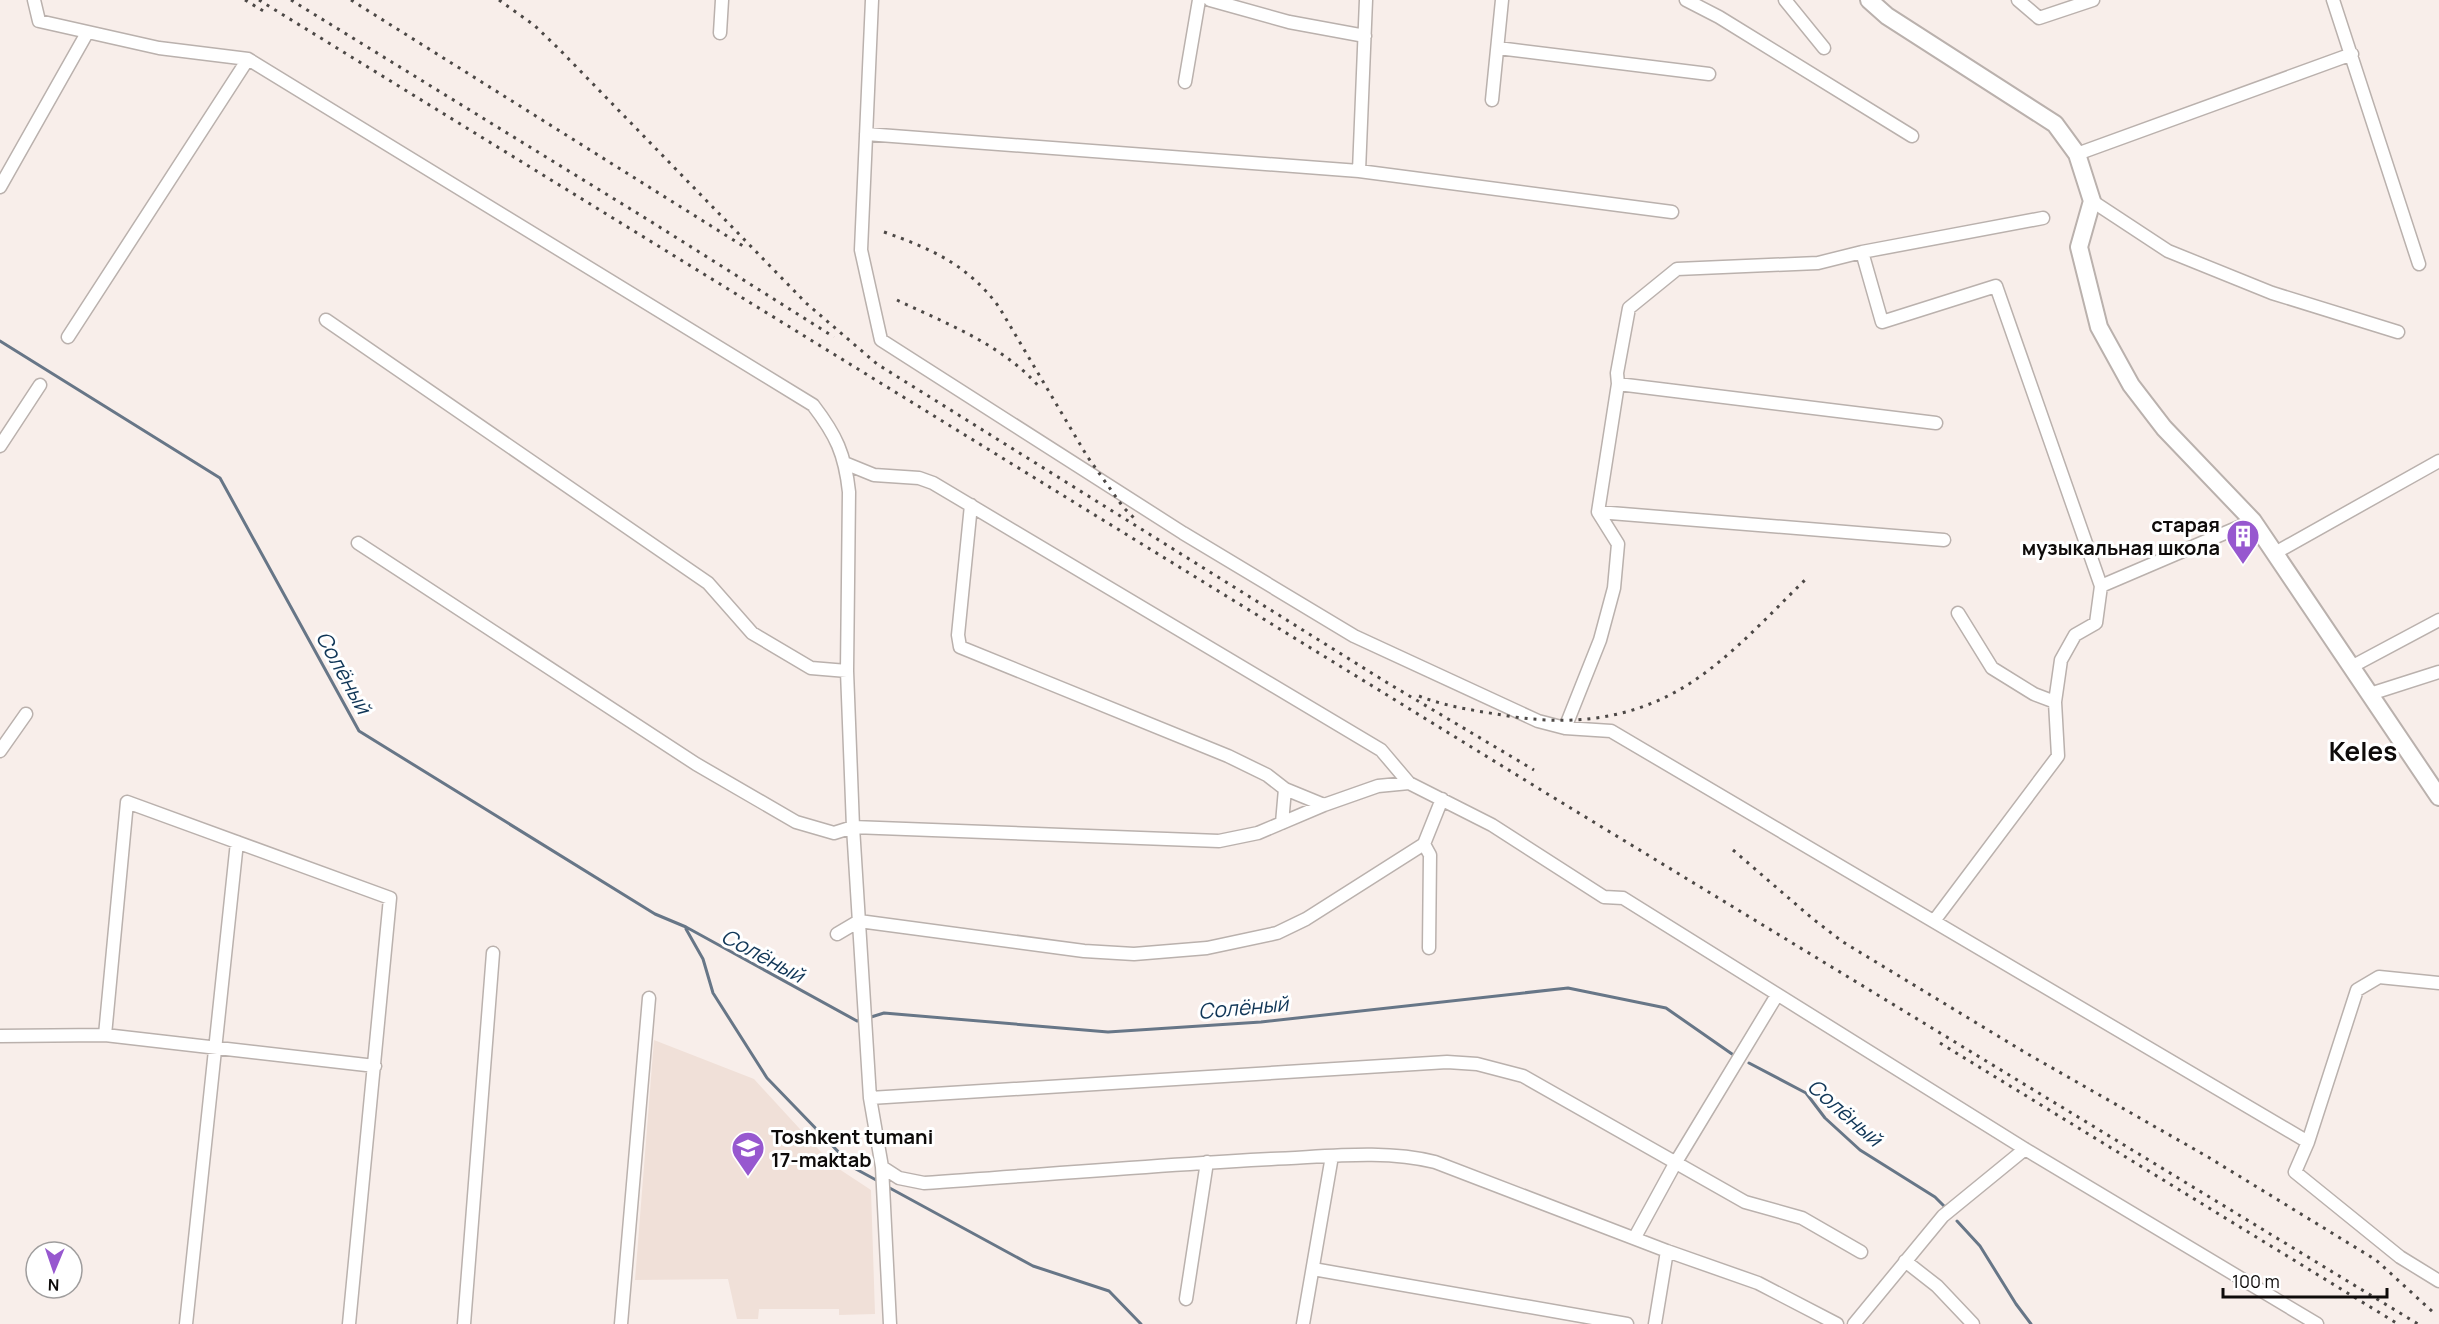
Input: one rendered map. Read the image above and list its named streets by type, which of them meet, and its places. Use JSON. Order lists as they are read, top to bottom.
{
  "districts": ["Keles"],
  "water": ["Солёный"],
  "places": {
    "building": ["старая музыкальная школа"],
    "school or university": ["Toshkent tumani 17-maktab"]
  },
  "scale_bar": "100 m",
  "north": "bottom"
}
